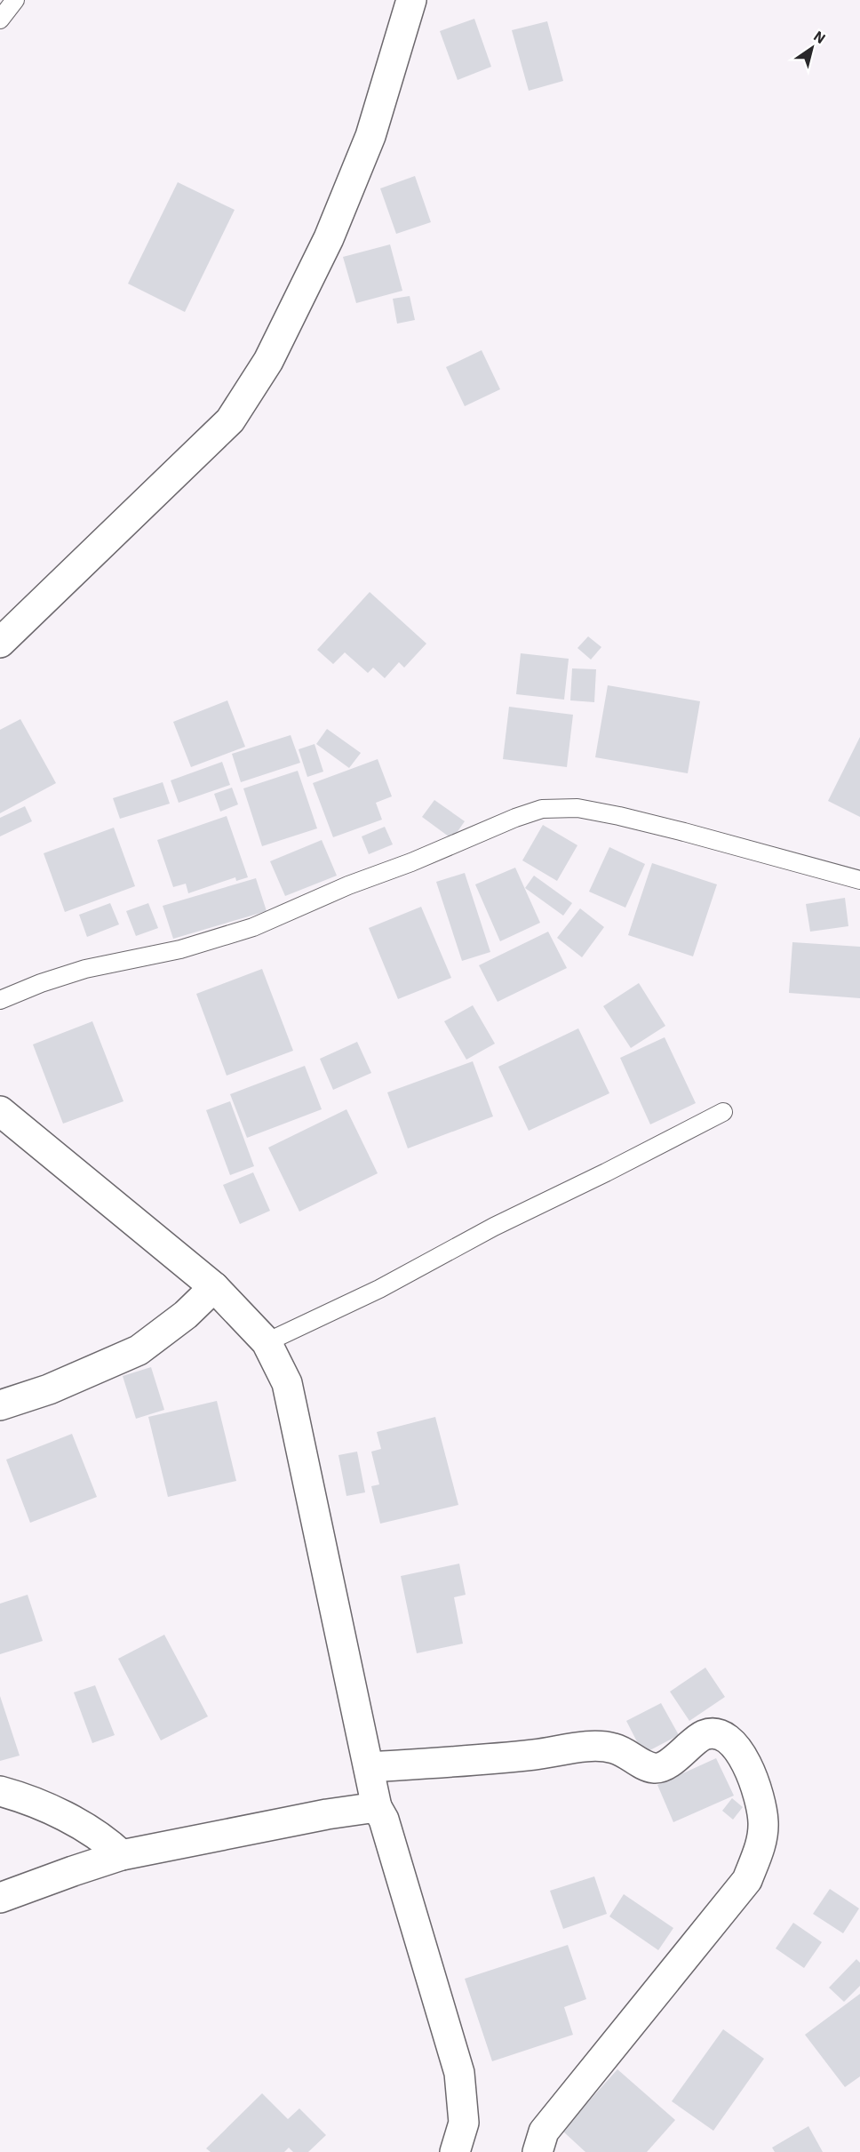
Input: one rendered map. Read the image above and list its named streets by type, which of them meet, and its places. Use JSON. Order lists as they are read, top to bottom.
{
  "north": "top right"
}
